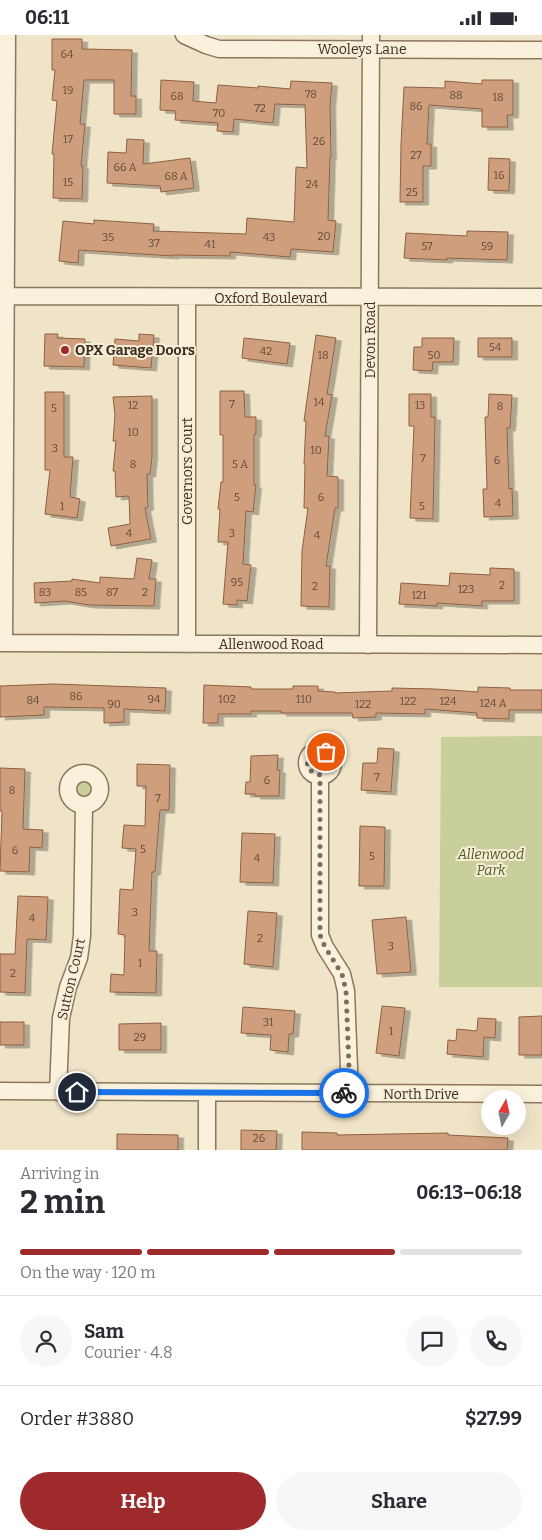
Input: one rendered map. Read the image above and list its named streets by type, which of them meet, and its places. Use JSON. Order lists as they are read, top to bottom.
{
  "streets": {
    "street": [
      "Wooleys Lane",
      "Oxford Boulevard",
      "Devon Road",
      "Governors Court",
      "Allenwood Road",
      "Sutton Court",
      "North Drive"
    ]
  },
  "crossings": [
    ["Wooleys Lane", "Devon Road"],
    ["Oxford Boulevard", "Devon Road"],
    ["Oxford Boulevard", "Governors Court"],
    ["Devon Road", "Allenwood Road"],
    ["Governors Court", "Allenwood Road"],
    ["Sutton Court", "North Drive"]
  ],
  "parks": ["Allenwood Park"],
  "places": ["OPX Garage Doors"],
  "house_numbers": [
    "64",
    "19",
    "78",
    "88",
    "68",
    "18",
    "86",
    "72",
    "70",
    "17",
    "26",
    "27",
    "66 A",
    "16",
    "68 A",
    "15",
    "24",
    "25",
    "20",
    "35",
    "43",
    "37",
    "41",
    "57",
    "59",
    "54",
    "42",
    "18",
    "50",
    "14",
    "7",
    "12",
    "13",
    "8",
    "5",
    "10",
    "3",
    "10",
    "7",
    "6",
    "8",
    "5 A",
    "5",
    "6",
    "4",
    "1",
    "5",
    "4",
    "3",
    "4",
    "95",
    "2",
    "2",
    "123",
    "83",
    "85",
    "87",
    "2",
    "121",
    "86",
    "94",
    "102",
    "110",
    "84",
    "122",
    "124",
    "124 A",
    "90",
    "122",
    "7",
    "6",
    "8",
    "7",
    "5",
    "6",
    "5",
    "4",
    "3",
    "4",
    "2",
    "3",
    "1",
    "2",
    "31",
    "1",
    "29",
    "26"
  ],
  "north": "top",
  "page": {
    "status": "06:11",
    "heading": ["2 min", "Arriving in", "06:13–06:18"],
    "panel": [
      "Sam",
      "Courier · 4.8",
      "Order #3880",
      "$27.99"
    ],
    "bar": "On the way · 120 m",
    "buttons": ["Help", "Share"]
  }
}
